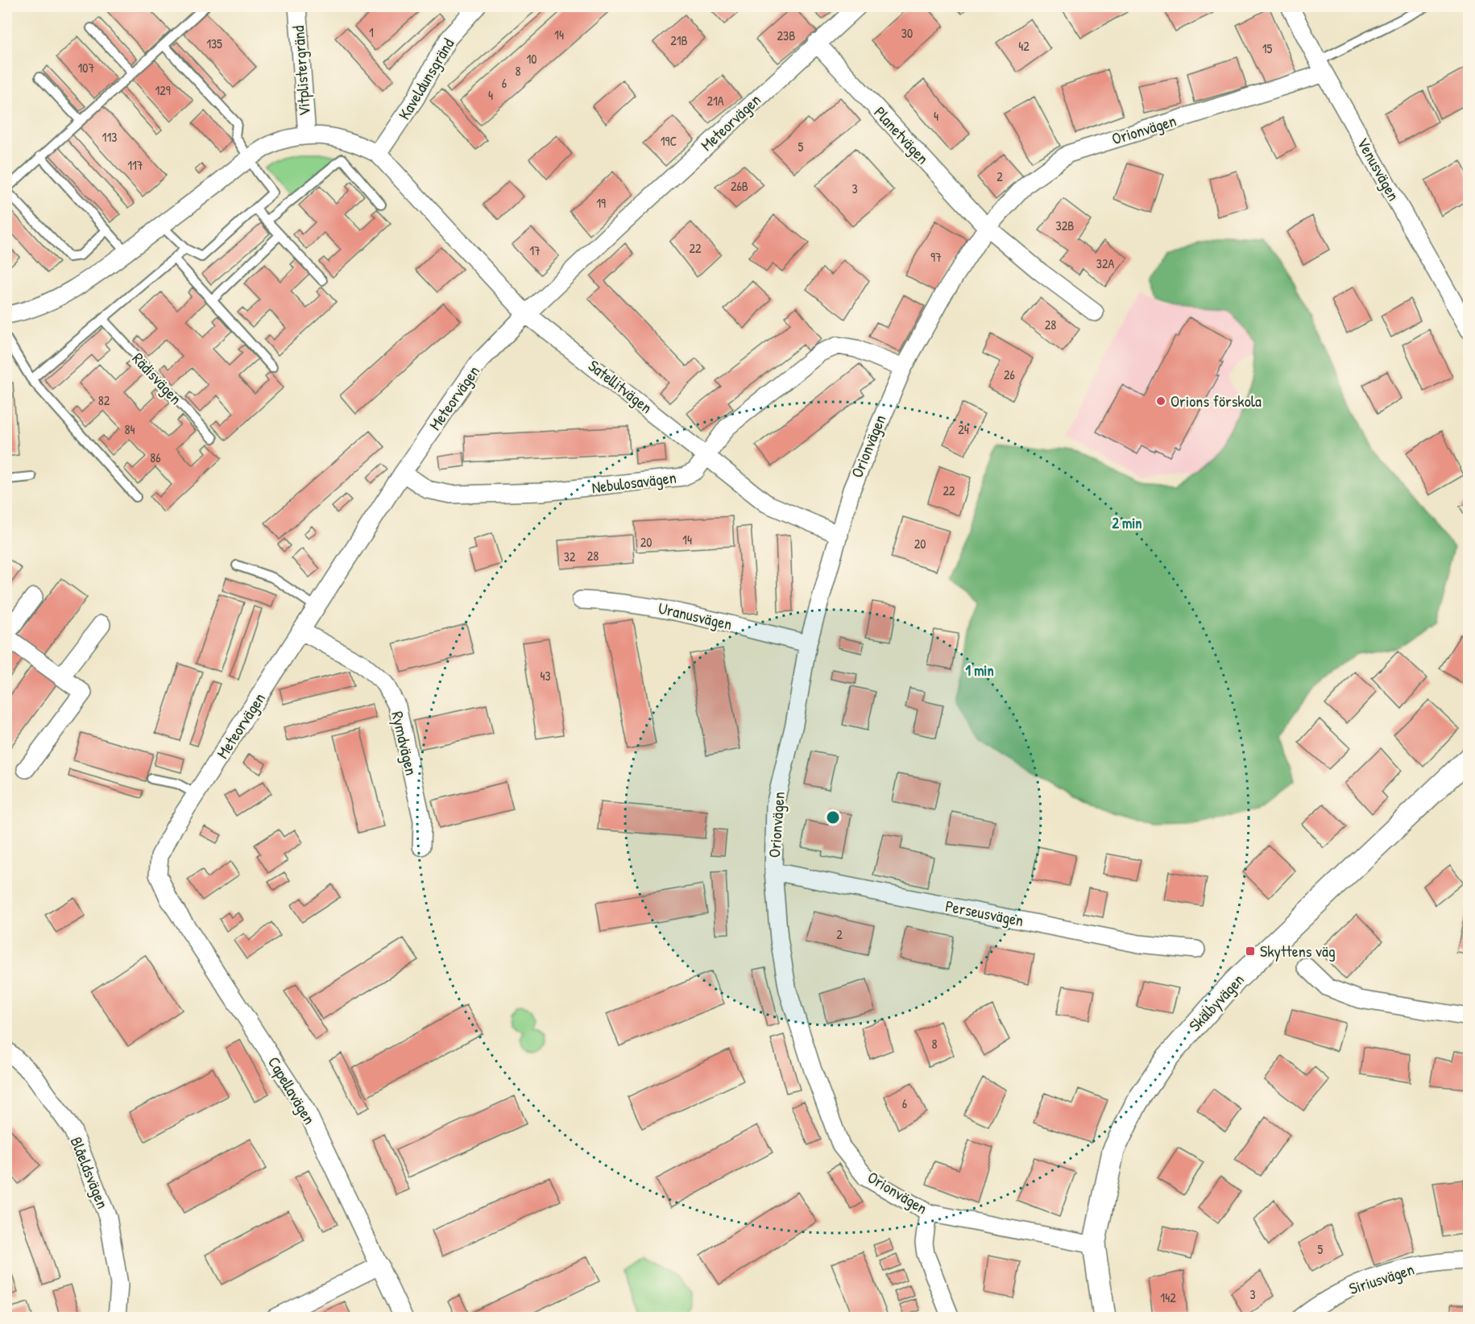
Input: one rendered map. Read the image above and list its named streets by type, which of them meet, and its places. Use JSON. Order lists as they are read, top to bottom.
{
  "streets": {
    "street": [
      "Vitplistergränd",
      "Kaveldunsgränd",
      "Meteorvägen",
      "Orionvägen",
      "Planetvägen",
      "Venusvägen",
      "Satellitvägen",
      "Nebulosavägen",
      "Uranusvägen",
      "Rymdvägen",
      "Perseusvägen",
      "Skälbyvägen",
      "Capellavägen",
      "Blåeldsvägen",
      "Siriusvägen"
    ],
    "lane": ["Rädisvägen"]
  },
  "crossings": [
    ["Kaveldunsgränd", "Satellitvägen"],
    ["Meteorvägen", "Planetvägen"],
    ["Meteorvägen", "Satellitvägen"],
    ["Meteorvägen", "Nebulosavägen"],
    ["Meteorvägen", "Rymdvägen"],
    ["Meteorvägen", "Capellavägen"],
    ["Orionvägen", "Planetvägen"],
    ["Orionvägen", "Venusvägen"],
    ["Orionvägen", "Satellitvägen"],
    ["Orionvägen", "Nebulosavägen"],
    ["Orionvägen", "Uranusvägen"],
    ["Orionvägen", "Perseusvägen"],
    ["Orionvägen", "Skälbyvägen"],
    ["Satellitvägen", "Nebulosavägen"]
  ],
  "places": {
    "other": ["Orions förskola"],
    "transit": ["Skyttens väg"]
  },
  "house_numbers": [
    "1",
    "30",
    "14",
    "23B",
    "21B",
    "135",
    "42",
    "15",
    "10",
    "107",
    "8",
    "6",
    "129",
    "4",
    "21A",
    "4",
    "113",
    "19C",
    "5",
    "117",
    "2",
    "26B",
    "3",
    "19",
    "32B",
    "22",
    "17",
    "97",
    "32A",
    "28",
    "26",
    "82",
    "84",
    "24",
    "86",
    "22",
    "14",
    "20",
    "20",
    "28",
    "32",
    "43",
    "2",
    "8",
    "6",
    "5",
    "3",
    "142"
  ],
  "rings": ["2 min", "1 min"]
}
